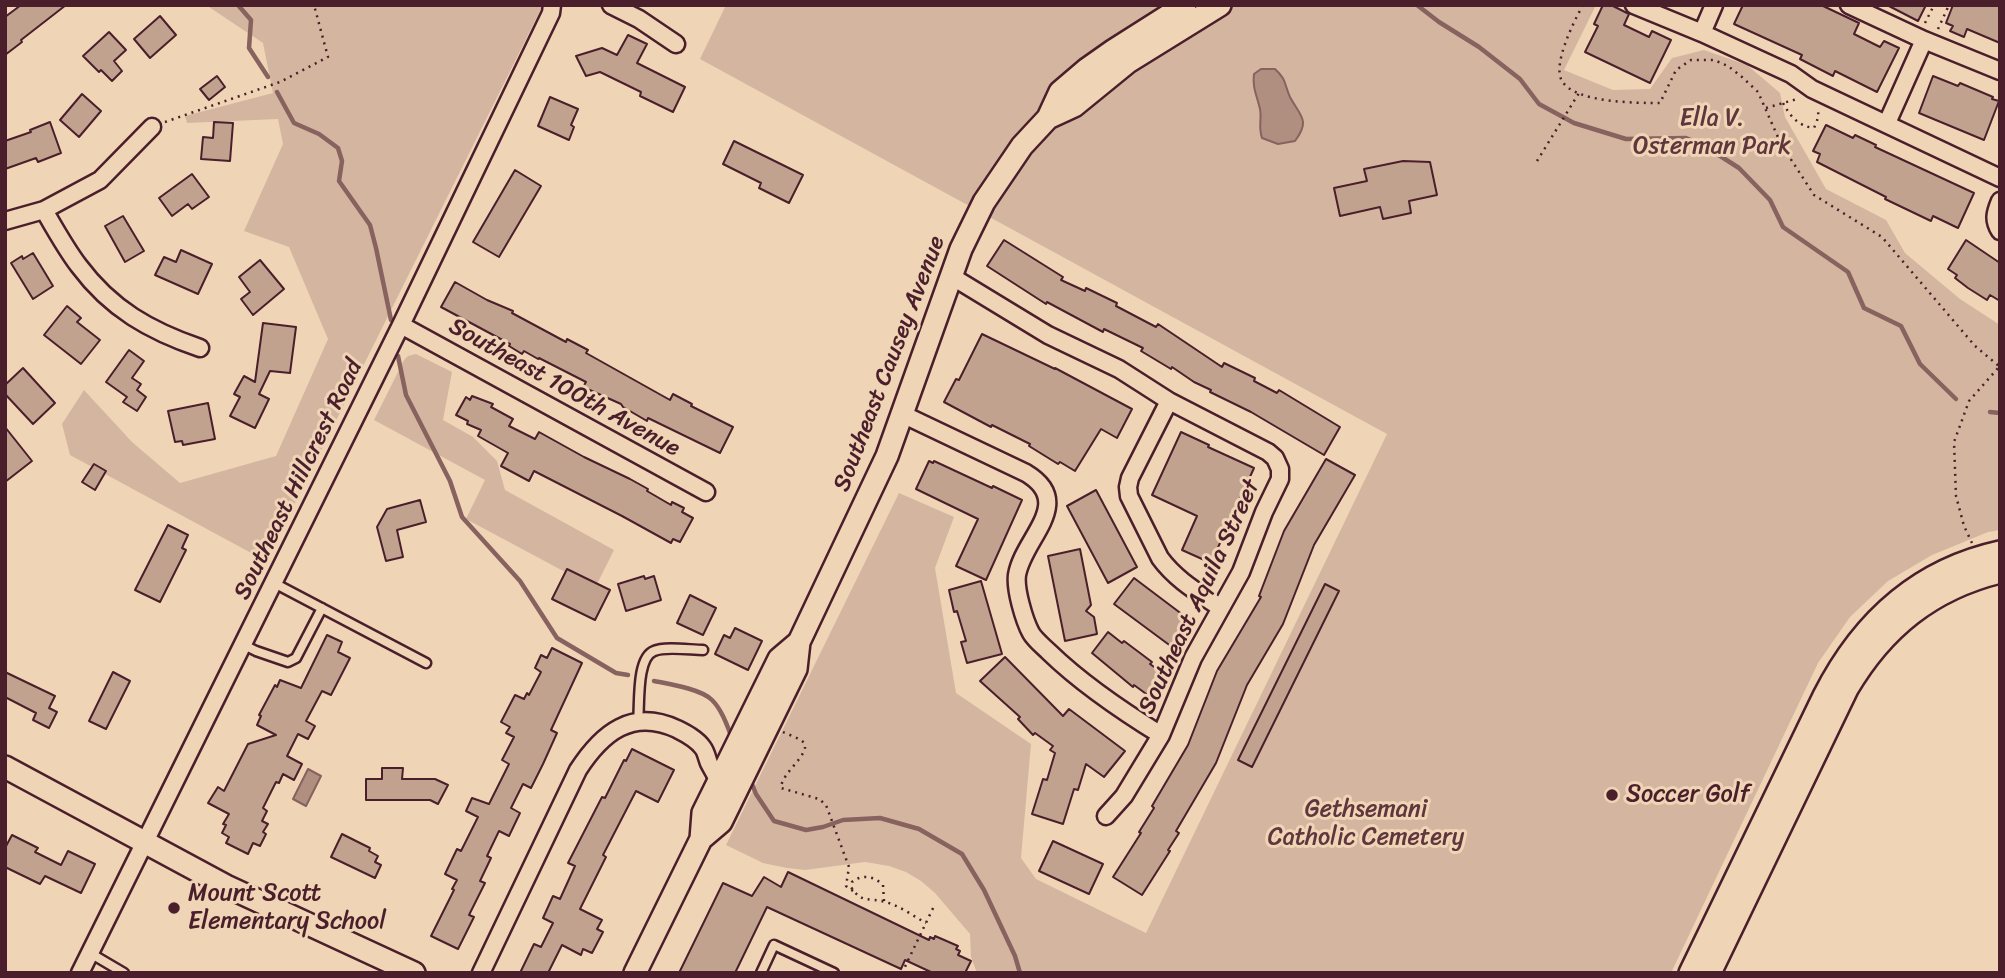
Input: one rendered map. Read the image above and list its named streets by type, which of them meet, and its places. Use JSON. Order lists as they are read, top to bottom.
{
  "streets": {
    "street": [
      "Southeast Causey Avenue",
      "Southeast 100th Avenue",
      "Southeast Hillcrest Road",
      "Southeast Aquila Street"
    ]
  },
  "crossings": [
    ["Southeast Causey Avenue", "Southeast Aquila Street"],
    ["Southeast 100th Avenue", "Southeast Hillcrest Road"]
  ],
  "parks": ["Ella V. Osterman Park", "Gethsemani Catholic Cemetery"],
  "places": ["Soccer Golf", "Mount Scott Elementary School"]
}
